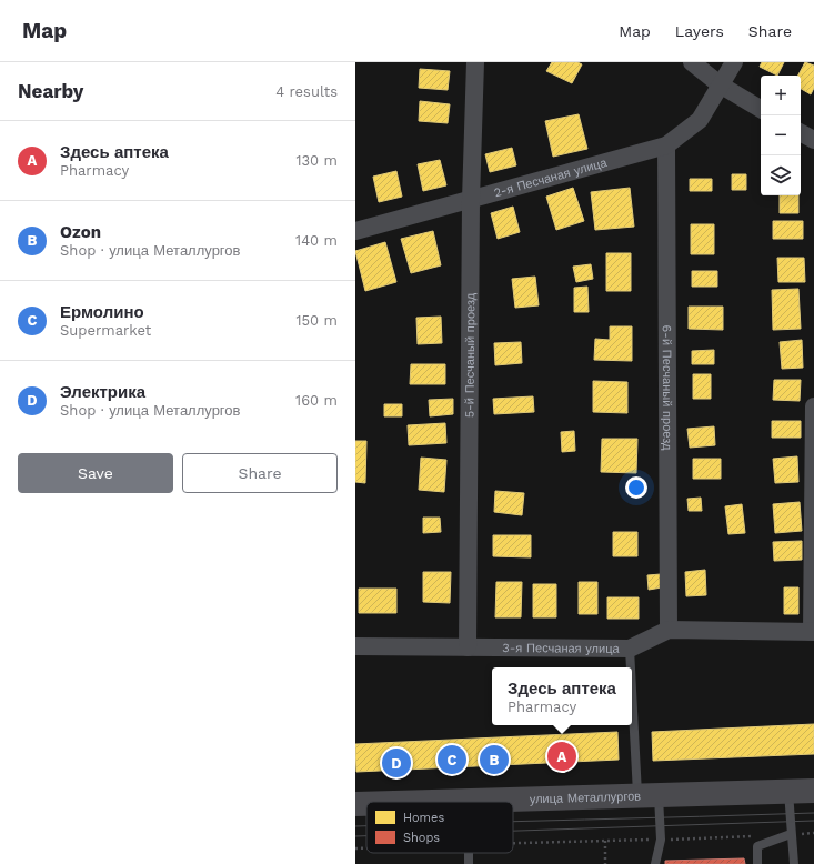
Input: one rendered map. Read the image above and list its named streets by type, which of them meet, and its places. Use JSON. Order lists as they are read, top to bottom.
{
  "streets": {
    "main road": ["улица Металлургов"],
    "street": [
      "2-я Песчаная улица",
      "5-й Песчаный проезд",
      "6-й Песчаный проезд",
      "3-я Песчаная улица"
    ]
  },
  "crossings": [
    ["2-я Песчаная улица", "5-й Песчаный проезд"],
    ["2-я Песчаная улица", "6-й Песчаный проезд"],
    ["5-й Песчаный проезд", "3-я Песчаная улица"],
    ["6-й Песчаный проезд", "3-я Песчаная улица"]
  ],
  "legend": ["Homes", "Shops"],
  "page": {
    "header": "Map",
    "nav": ["Map", "Layers", "Share"],
    "heading": ["Nearby", "4 results"],
    "map_buttons": ["+", "−"],
    "list": [
      {
        "mark": "A",
        "name": "Здесь аптека",
        "note": "Pharmacy",
        "value": "130 m"
      },
      {
        "mark": "B",
        "name": "Ozon",
        "note": "Shop · улица Металлургов",
        "value": "140 m"
      },
      {
        "mark": "C",
        "name": "Ермолино",
        "note": "Supermarket",
        "value": "150 m"
      },
      {
        "mark": "D",
        "name": "Электрика",
        "note": "Shop · улица Металлургов",
        "value": "160 m"
      }
    ],
    "buttons": ["Save", "Share"],
    "popup": ["Здесь аптека", "Pharmacy"],
    "pins": [
      "A",
      "B",
      "C",
      "D"
    ]
  }
}
